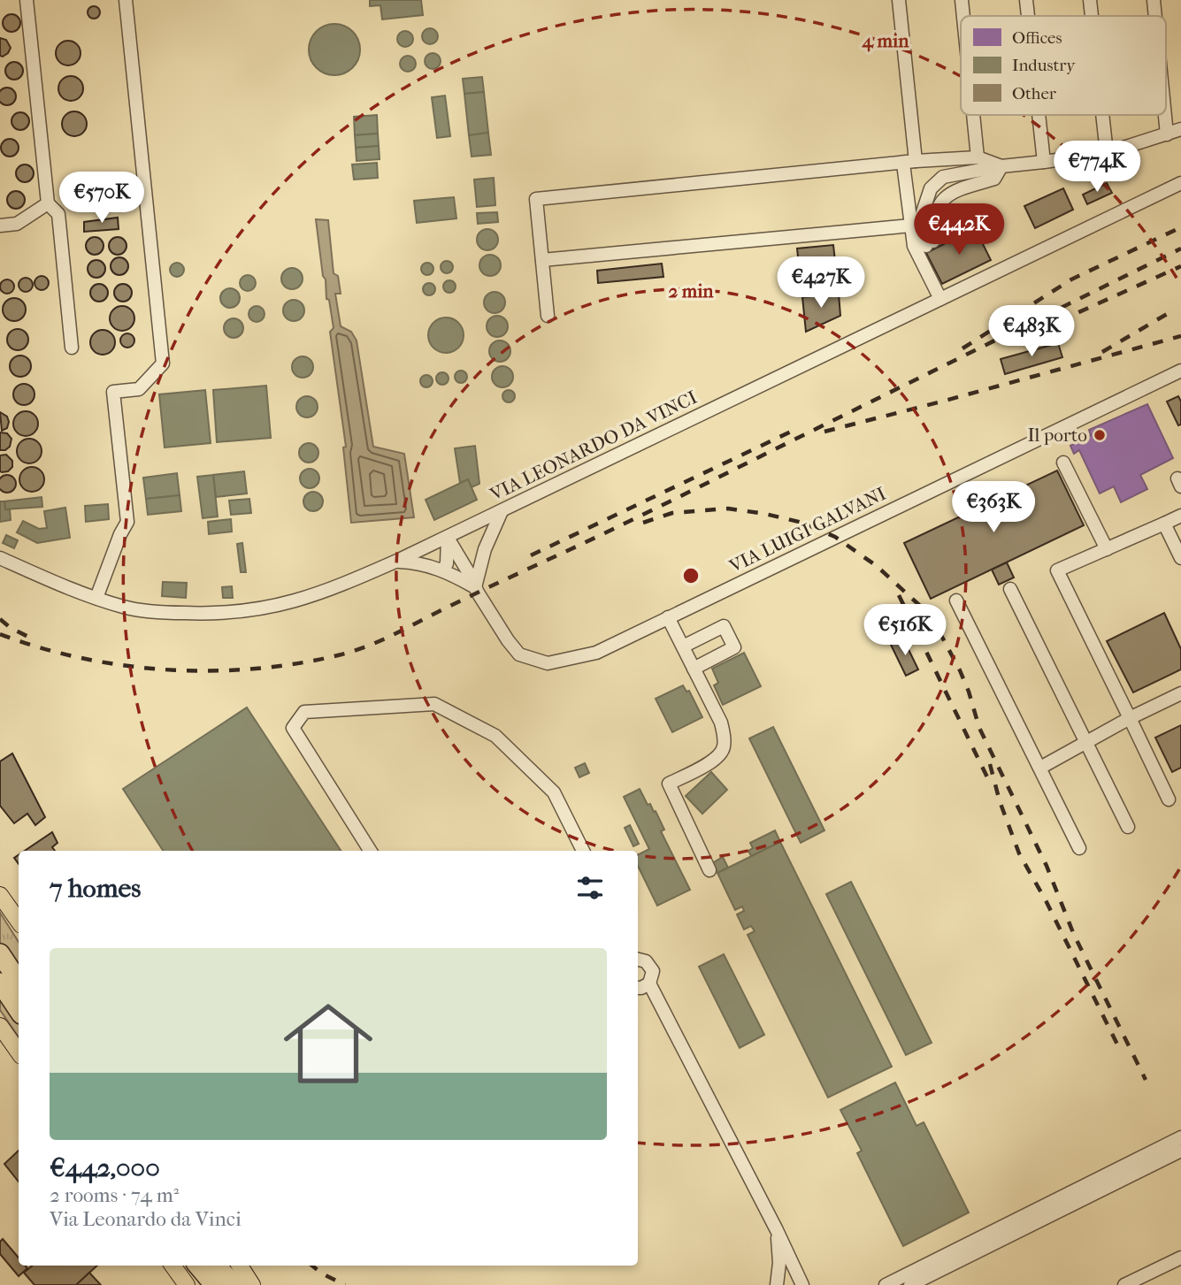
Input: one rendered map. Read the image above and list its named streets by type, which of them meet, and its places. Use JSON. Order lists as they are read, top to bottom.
{
  "streets": {
    "street": ["VIA LEONARDO DA VINCI", "VIA LUIGI GALVANI"]
  },
  "crossings": [
    ["VIA LEONARDO DA VINCI", "VIA LUIGI GALVANI"]
  ],
  "places": ["Il porto"],
  "legend": ["Offices", "Industry", "Other"],
  "page": {
    "price": [
      "€774K",
      "€570K",
      "€442K",
      "€427K",
      "€483K",
      "€363K",
      "€516K"
    ],
    "heading": "7 homes",
    "list": [
      {
        "name": "€442,000",
        "note": "2 rooms · 74 m² · Via Leonardo da Vinci"
      }
    ]
  },
  "rings": ["4 min", "2 min"]
}
